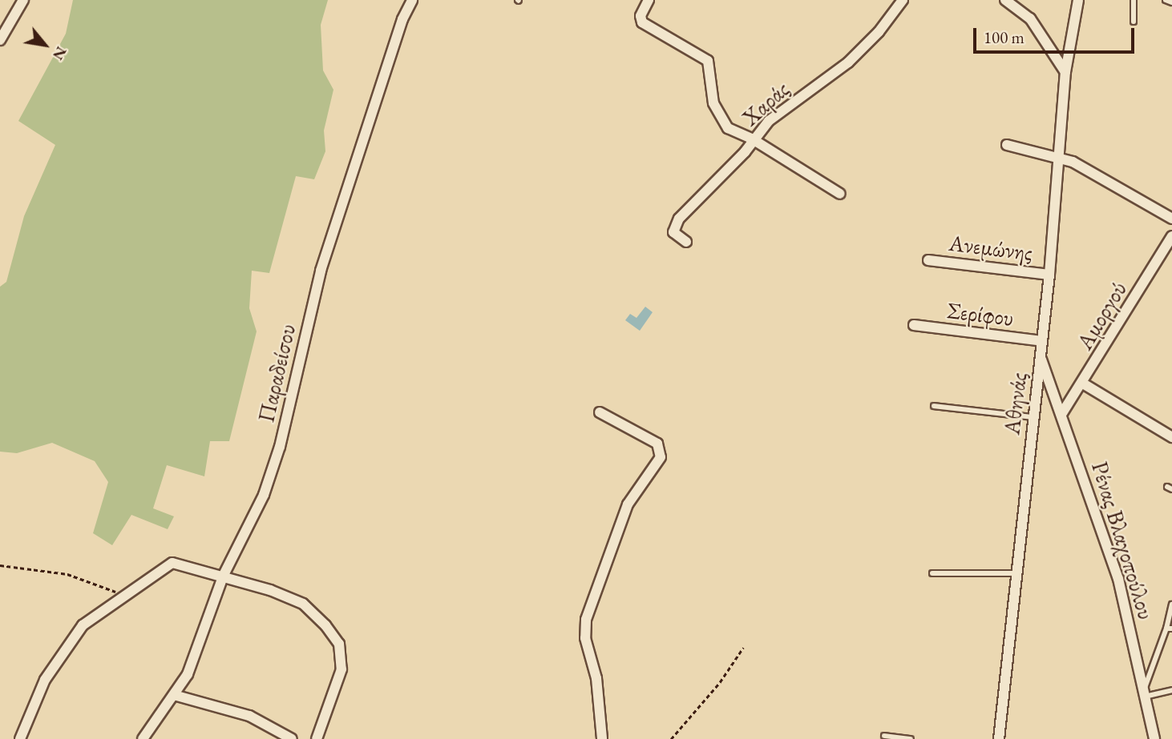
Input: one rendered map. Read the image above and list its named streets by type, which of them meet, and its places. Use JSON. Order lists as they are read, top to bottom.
{
  "streets": {
    "street": [
      "Χαράς",
      "Ανεμώνης",
      "Σερίφου",
      "Αμοργού",
      "Παραδείσου",
      "Αθηνάς",
      "Ρένας Βλαχοπούλου"
    ]
  },
  "crossings": [
    ["Ανεμώνης", "Αθηνάς"],
    ["Σερίφου", "Αθηνάς"],
    ["Αμοργού", "Ρένας Βλαχοπούλου"],
    ["Αθηνάς", "Ρένας Βλαχοπούλου"]
  ],
  "scale_bar": "100 m",
  "north": "bottom right"
}
